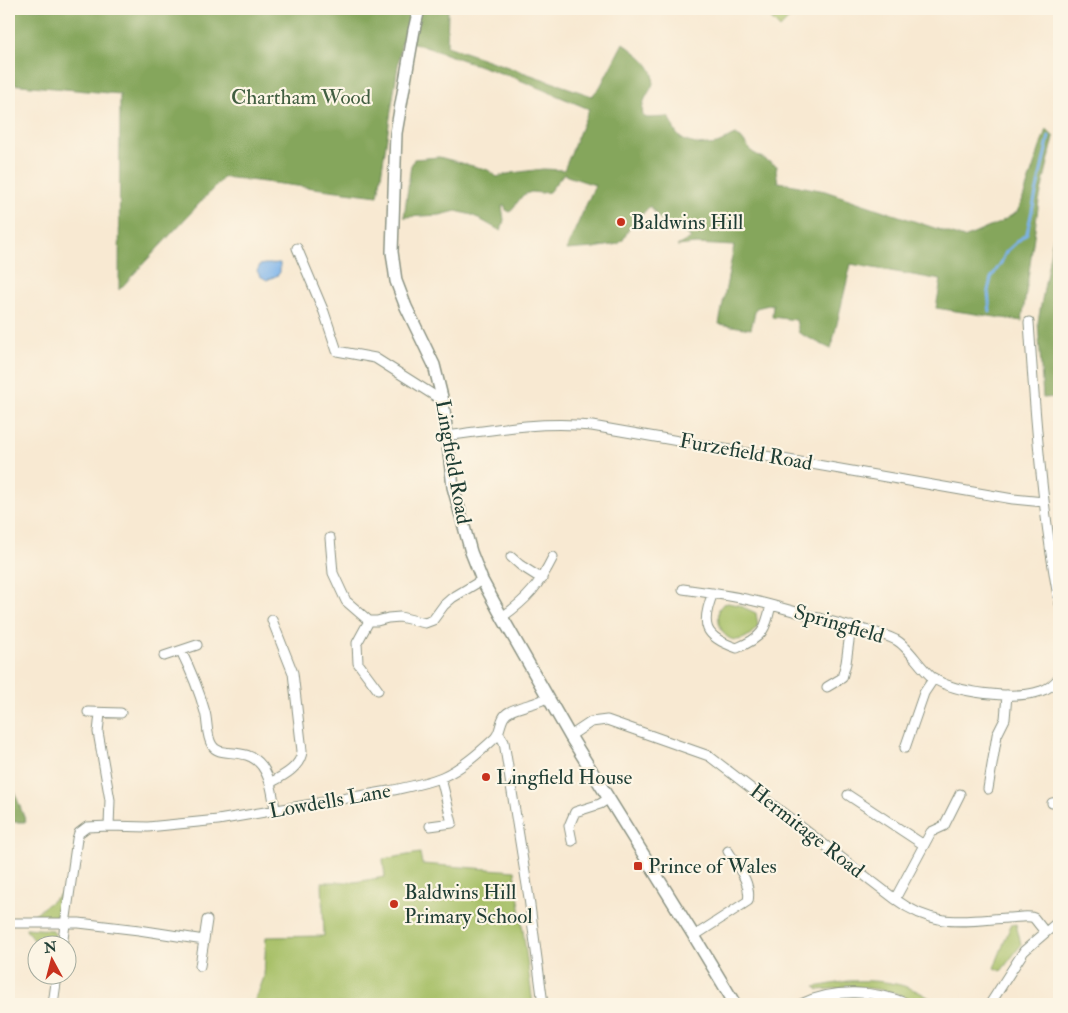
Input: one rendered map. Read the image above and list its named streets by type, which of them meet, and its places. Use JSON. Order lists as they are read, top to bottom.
{
  "streets": {
    "street": [
      "Furzefield Road",
      "Lingfield Road",
      "Springfield",
      "Lowdells Lane",
      "Hermitage Road"
    ]
  },
  "crossings": [
    ["Furzefield Road", "Lingfield Road"],
    ["Lingfield Road", "Lowdells Lane"],
    ["Lingfield Road", "Hermitage Road"]
  ],
  "parks": ["Chartham Wood"],
  "places": {
    "other": ["Baldwins Hill", "Lingfield House", "Baldwins Hill Primary School"],
    "transit": ["Prince of Wales"]
  },
  "north": "top"
}
